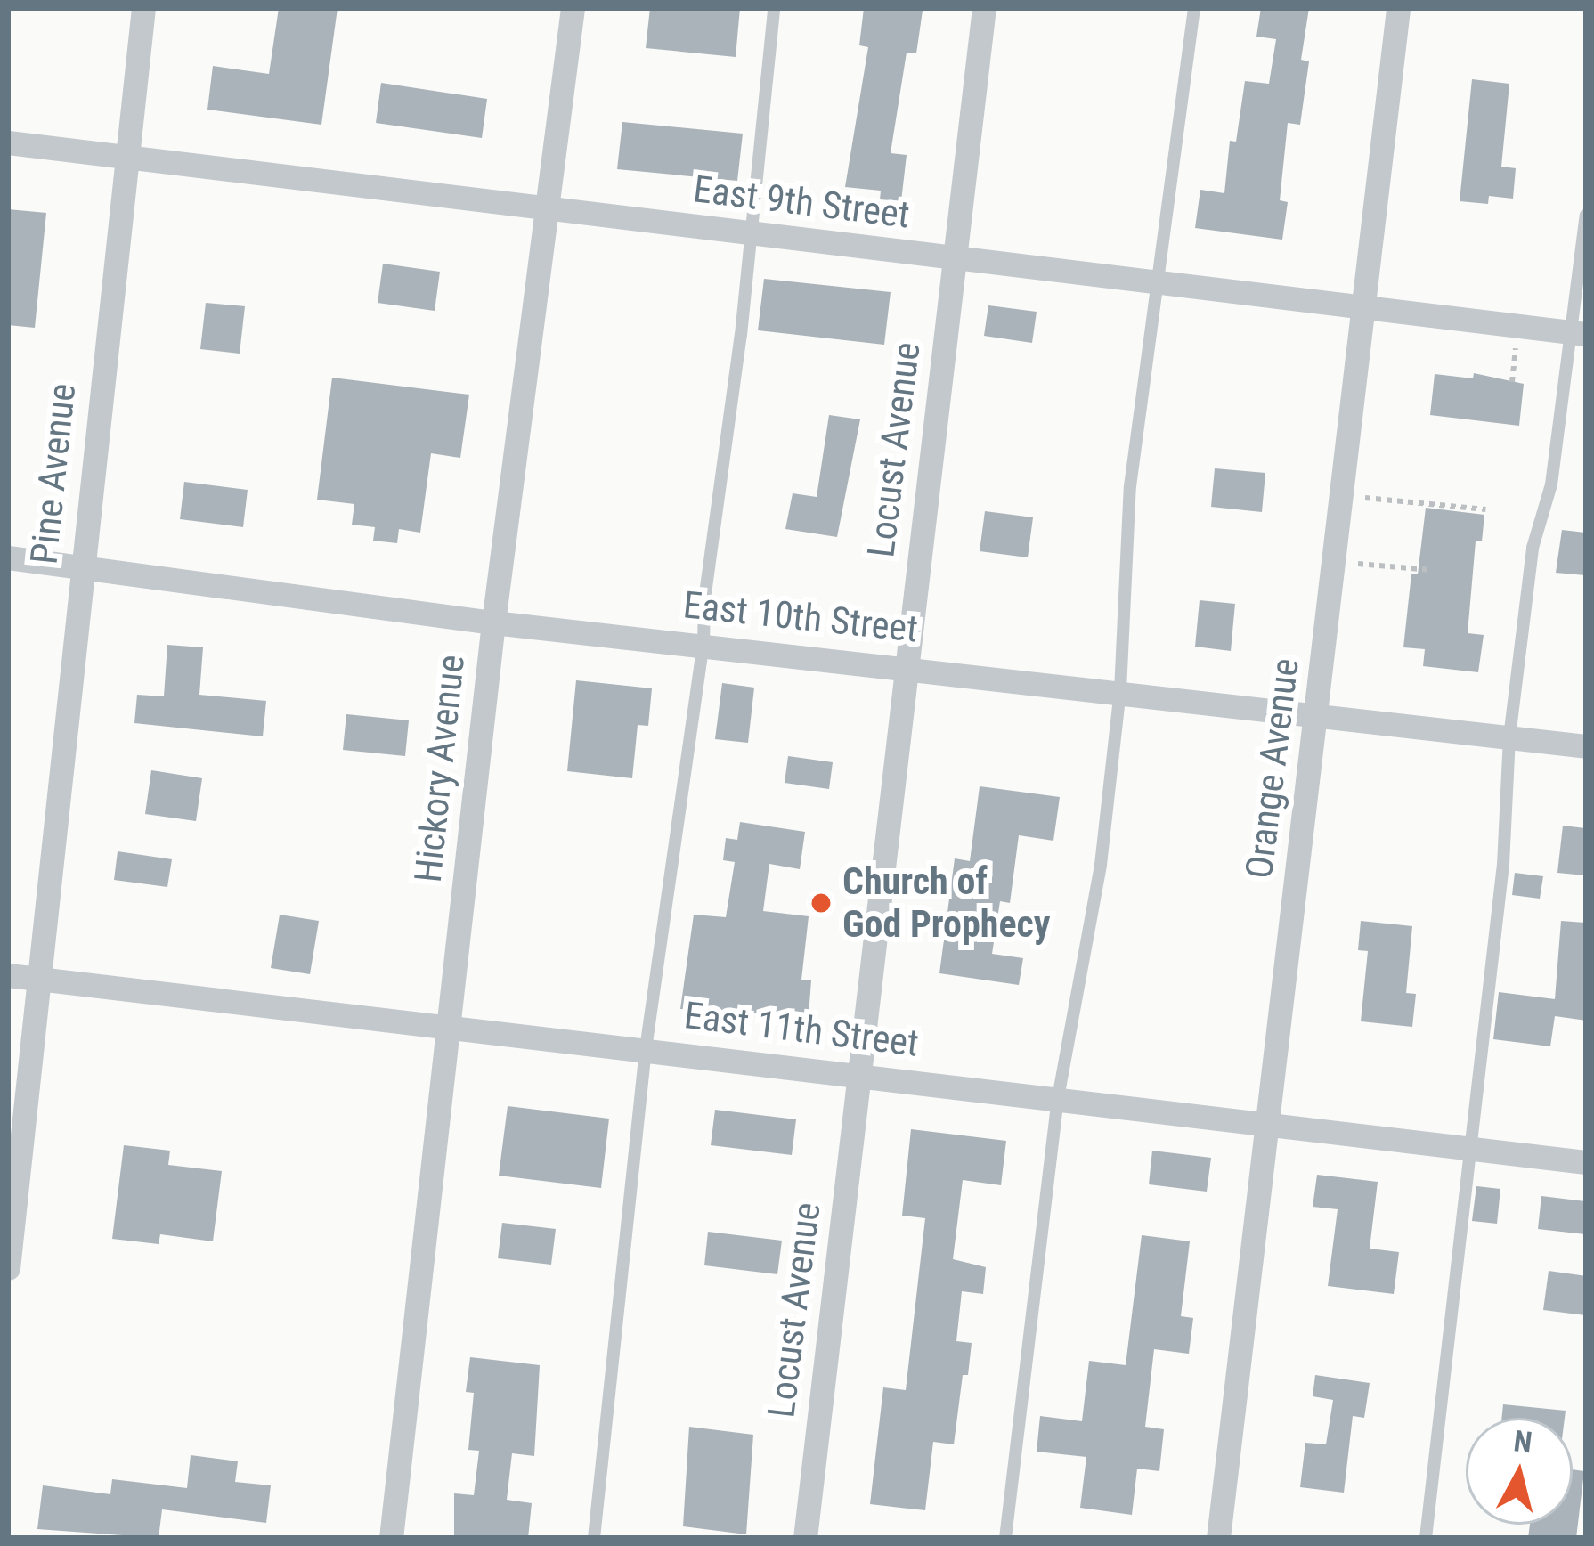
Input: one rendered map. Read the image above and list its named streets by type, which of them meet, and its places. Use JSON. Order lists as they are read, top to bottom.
{
  "streets": {
    "street": [
      "East 9th Street",
      "Locust Avenue",
      "Pine Avenue",
      "East 10th Street",
      "Hickory Avenue",
      "Orange Avenue",
      "East 11th Street"
    ]
  },
  "crossings": [
    ["East 9th Street", "Locust Avenue"],
    ["East 9th Street", "Pine Avenue"],
    ["East 9th Street", "Hickory Avenue"],
    ["East 9th Street", "Orange Avenue"],
    ["Locust Avenue", "East 10th Street"],
    ["Locust Avenue", "East 11th Street"],
    ["Pine Avenue", "East 10th Street"],
    ["Pine Avenue", "East 11th Street"],
    ["East 10th Street", "Hickory Avenue"],
    ["East 10th Street", "Orange Avenue"],
    ["Hickory Avenue", "East 11th Street"],
    ["Orange Avenue", "East 11th Street"]
  ],
  "places": ["Church of God Prophecy"],
  "north": "top"
}
